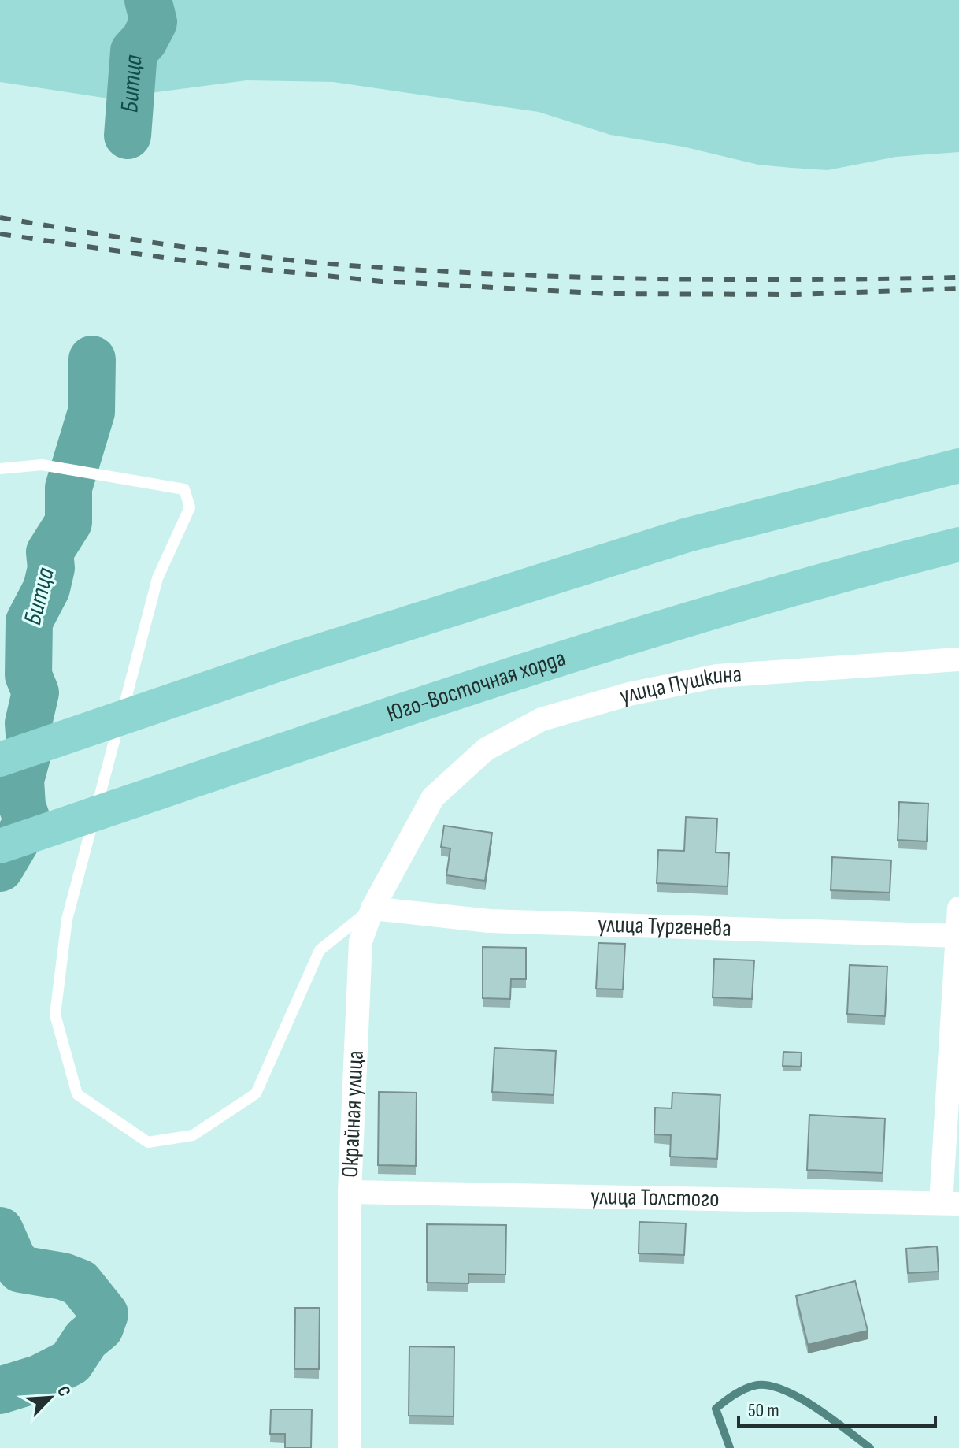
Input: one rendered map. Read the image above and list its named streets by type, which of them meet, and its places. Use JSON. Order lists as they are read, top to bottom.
{
  "streets": {
    "main road": ["Юго-Восточная хорда"],
    "street": [
      "улица Пушкина",
      "улица Тургенева",
      "Окрайная улица",
      "улица Толстого"
    ]
  },
  "crossings": [
    ["улица Пушкина", "Окрайная улица"],
    ["улица Тургенева", "Окрайная улица"],
    ["Окрайная улица", "улица Толстого"]
  ],
  "water": ["Битца"],
  "scale_bar": "50 m",
  "north": "top right"
}
